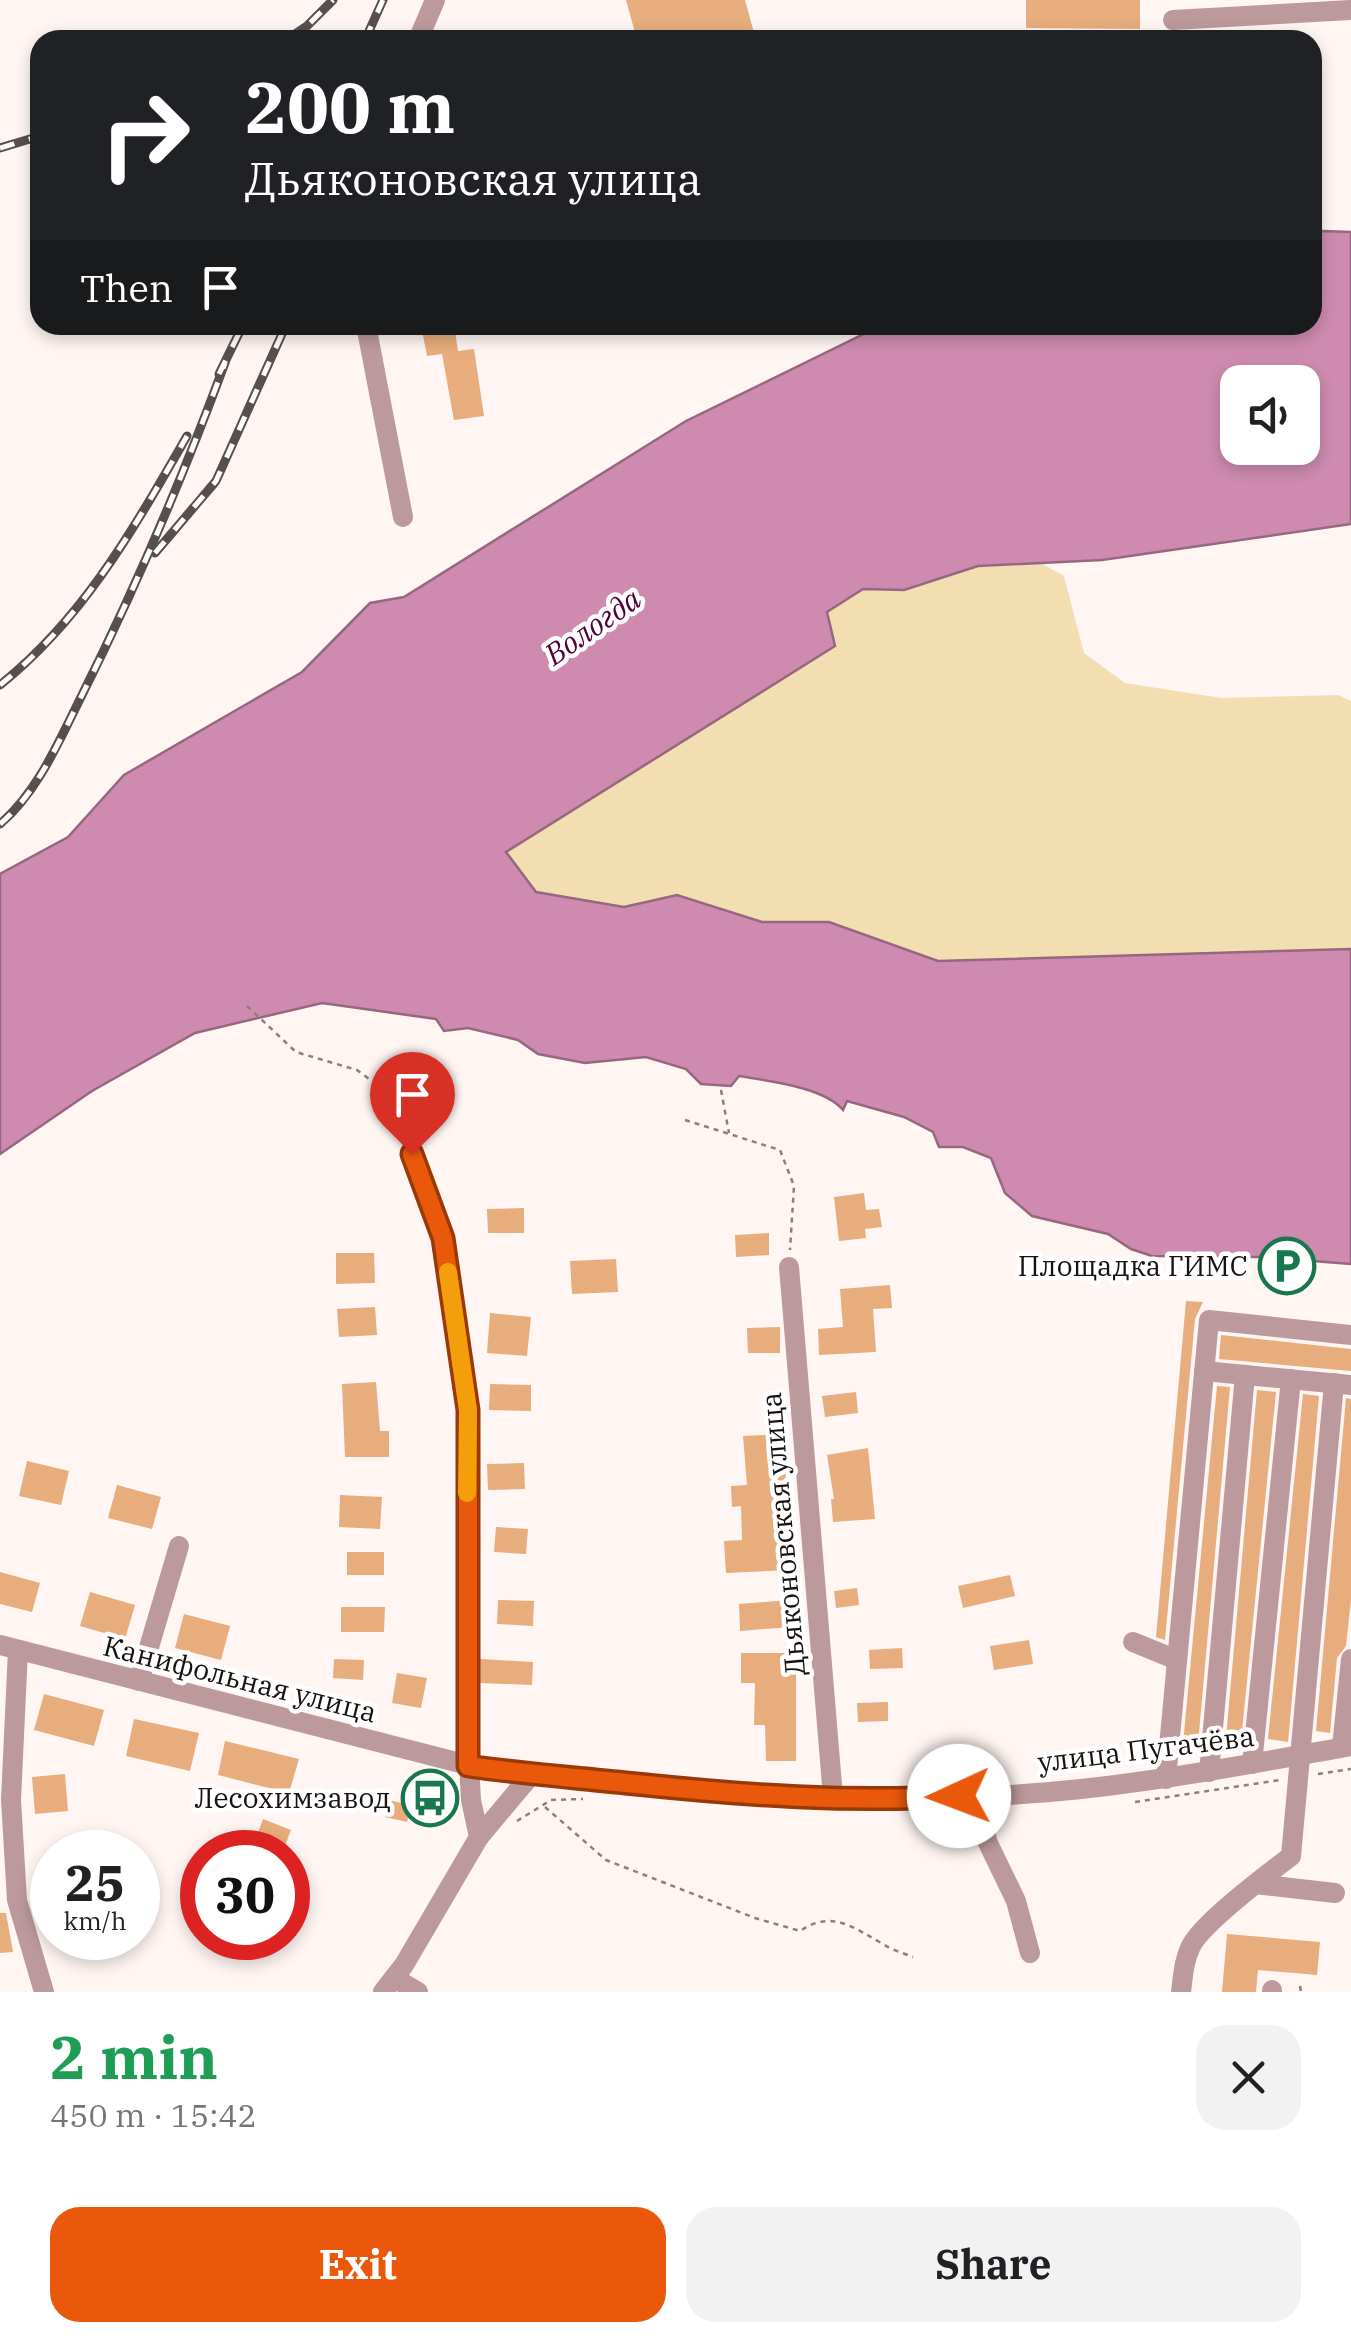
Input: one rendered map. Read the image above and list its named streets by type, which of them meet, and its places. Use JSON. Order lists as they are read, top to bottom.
{
  "streets": {
    "street": ["Дьяконовская улица", "Канифольная улица", "улица Пугачёва"]
  },
  "crossings": [
    ["Дьяконовская улица", "улица Пугачёва"],
    ["Канифольная улица", "улица Пугачёва"]
  ],
  "water": ["Вологда"],
  "places": {
    "parking": ["Площадка ГИМС"],
    "bus stop": ["Лесохимзавод"]
  },
  "page": {
    "turn": ["200 m", "Дьяконовская улица"],
    "then": "Then",
    "speed": "25 km/h",
    "limit": "30",
    "heading": ["2 min", "450 m · 15:42"],
    "buttons": ["Exit", "Share"]
  }
}
